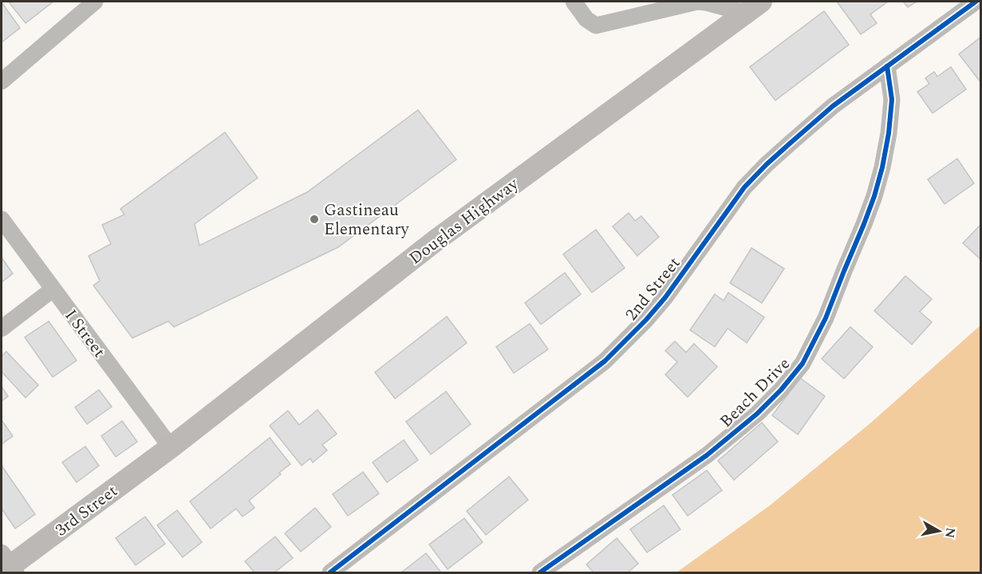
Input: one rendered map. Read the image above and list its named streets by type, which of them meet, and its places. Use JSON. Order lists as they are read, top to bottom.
{
  "streets": {
    "main road": ["Douglas Highway", "3rd Street"],
    "street": ["2nd Street", "I Street", "Beach Drive"]
  },
  "crossings": [
    ["Douglas Highway", "I Street"],
    ["Douglas Highway", "3rd Street"],
    ["2nd Street", "Beach Drive"],
    ["I Street", "3rd Street"]
  ],
  "places": ["Gastineau Elementary"],
  "north": "right"
}
